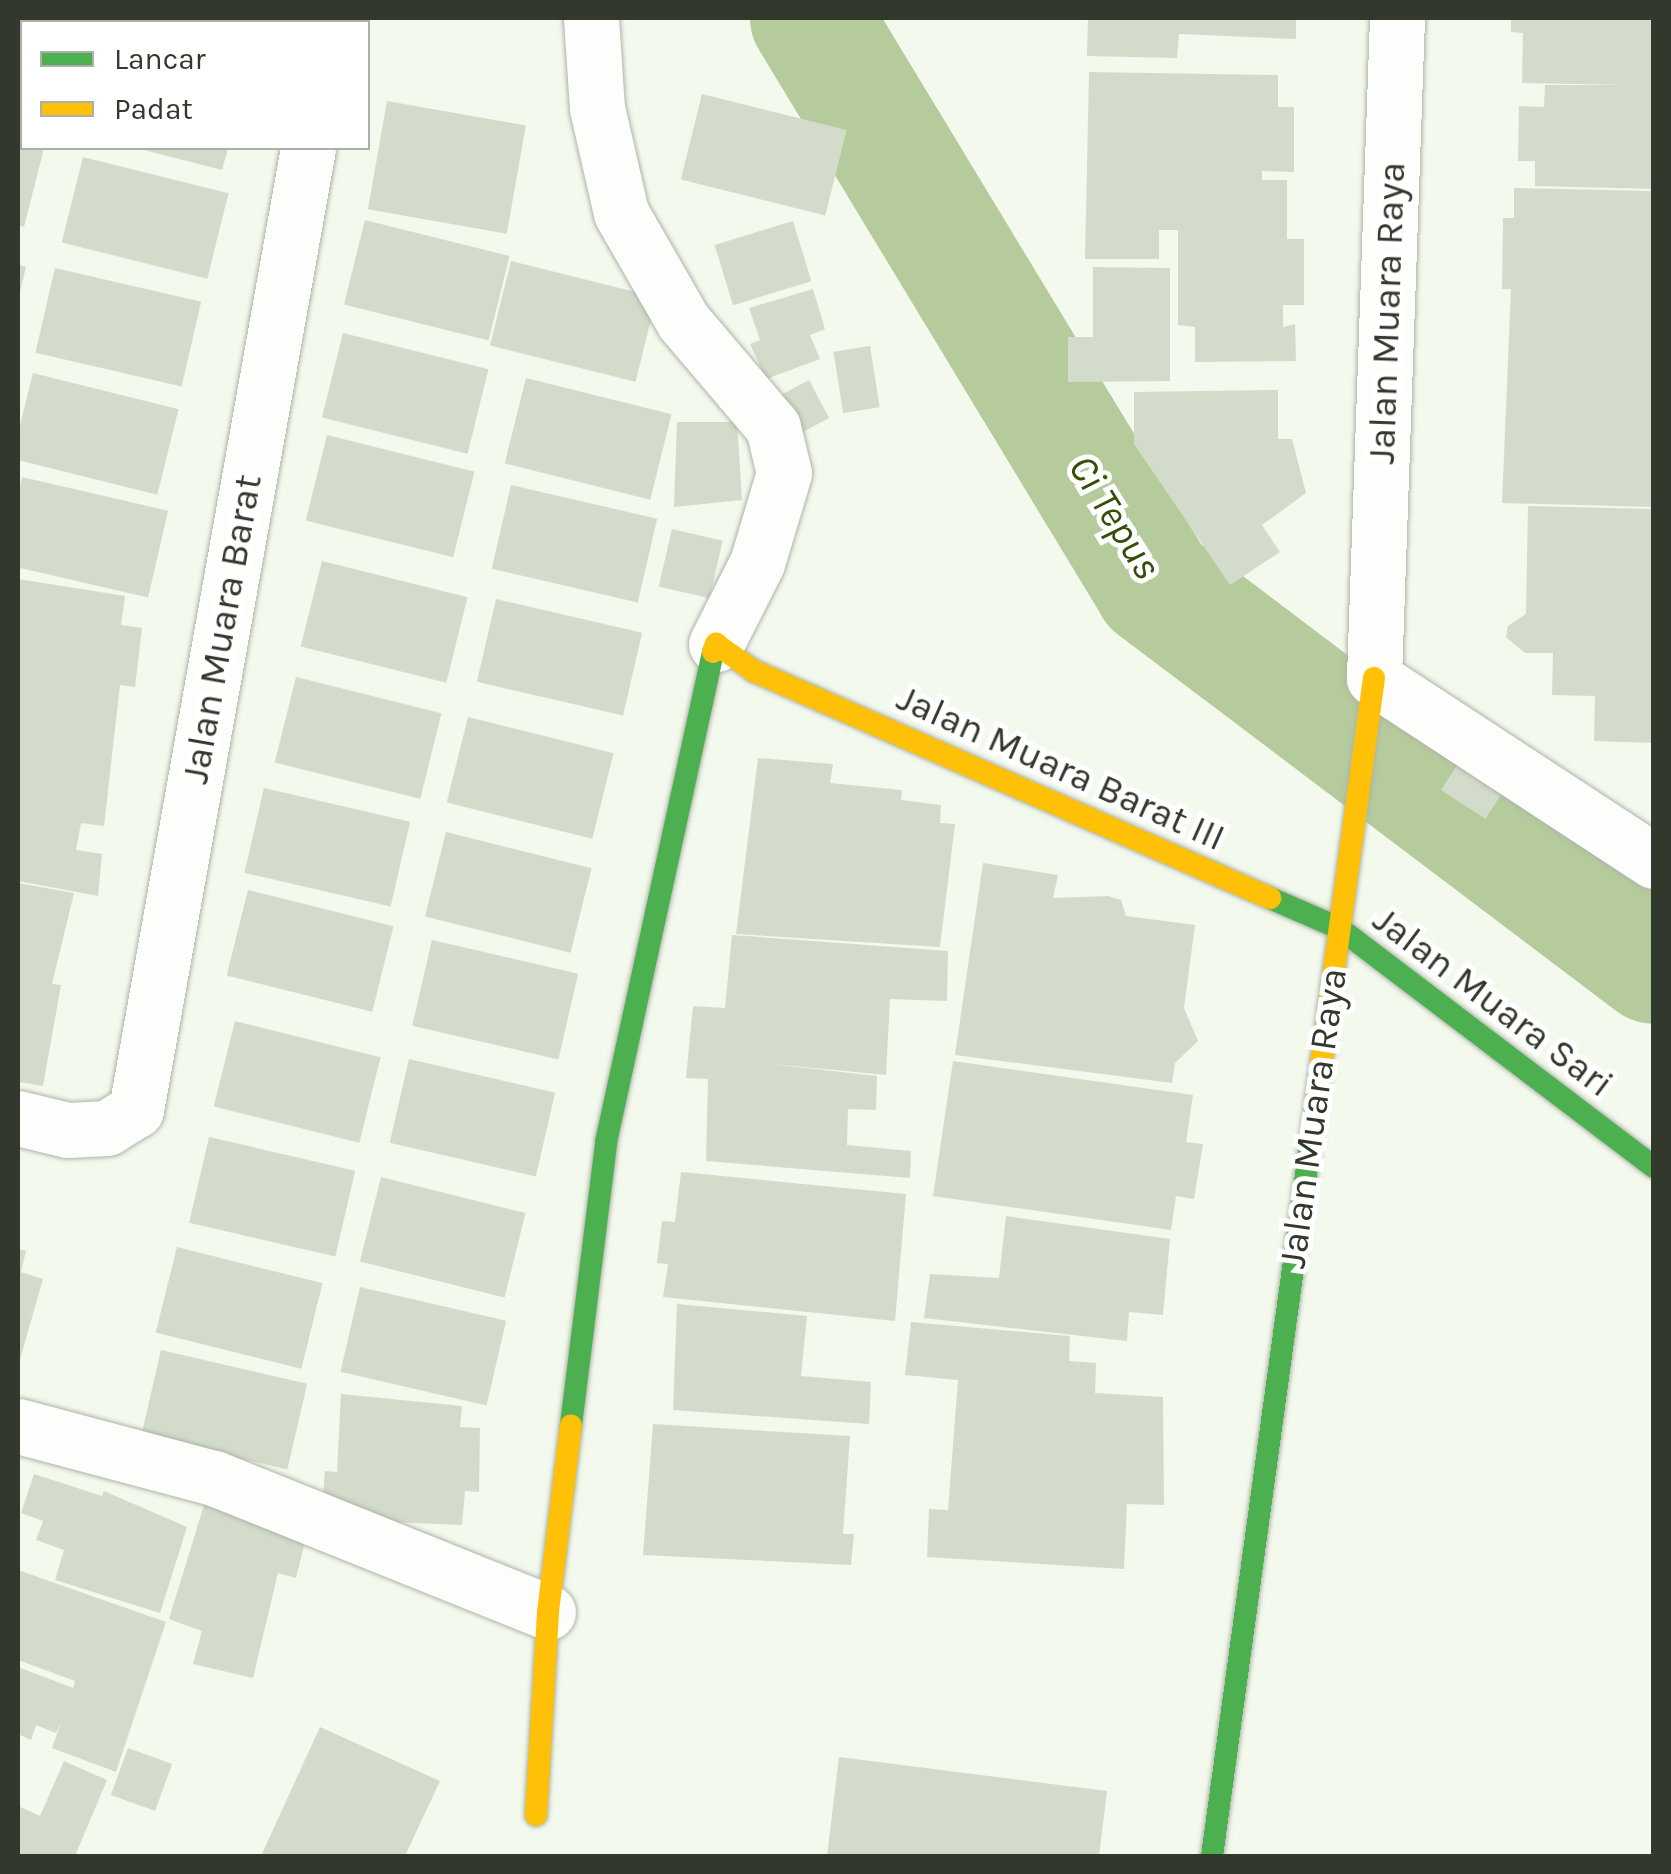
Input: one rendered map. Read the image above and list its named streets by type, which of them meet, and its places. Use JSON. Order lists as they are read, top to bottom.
{
  "streets": {
    "street": [
      "Jalan Muara Raya",
      "Jalan Muara Barat",
      "Jalan Muara Barat III",
      "Jalan Muara Sari"
    ]
  },
  "crossings": [
    ["Jalan Muara Raya", "Jalan Muara Barat III"],
    ["Jalan Muara Raya", "Jalan Muara Sari"],
    ["Jalan Muara Barat III", "Jalan Muara Sari"]
  ],
  "water": ["Ci Tepus"],
  "legend": ["Lancar", "Padat"]
}
